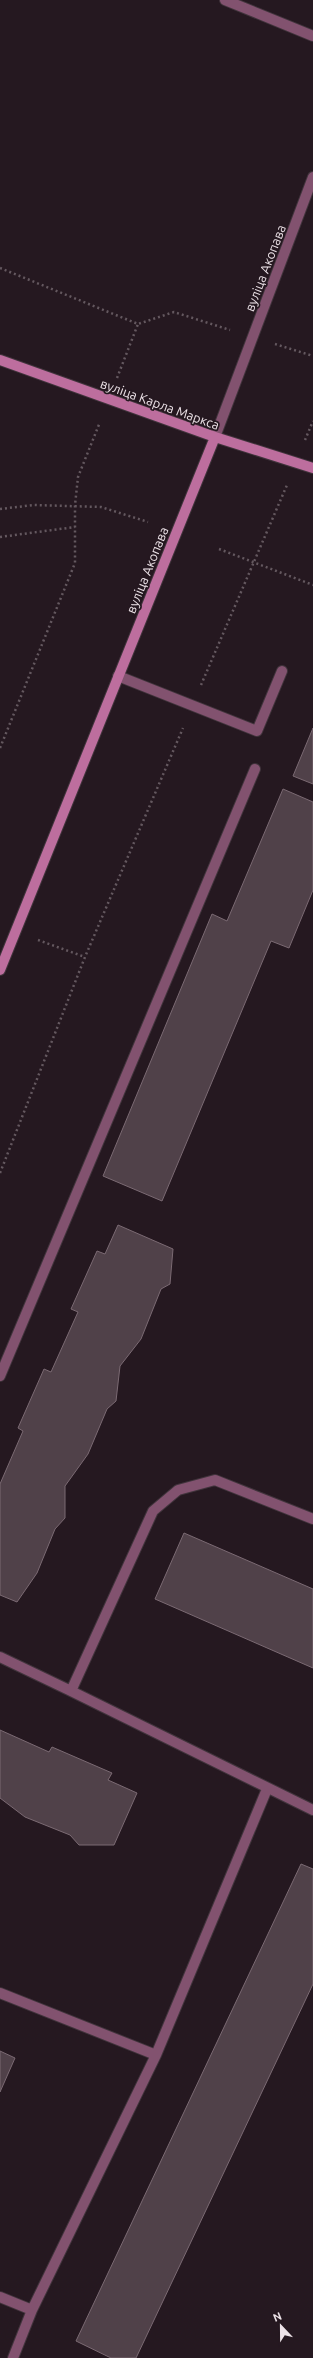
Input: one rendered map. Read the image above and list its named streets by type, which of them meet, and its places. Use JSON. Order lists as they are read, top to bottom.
{
  "streets": {
    "main road": ["вуліца Акопава", "вуліца Карла Маркса"]
  },
  "crossings": [
    ["вуліца Акопава", "вуліца Карла Маркса"]
  ],
  "north": "top"
}
